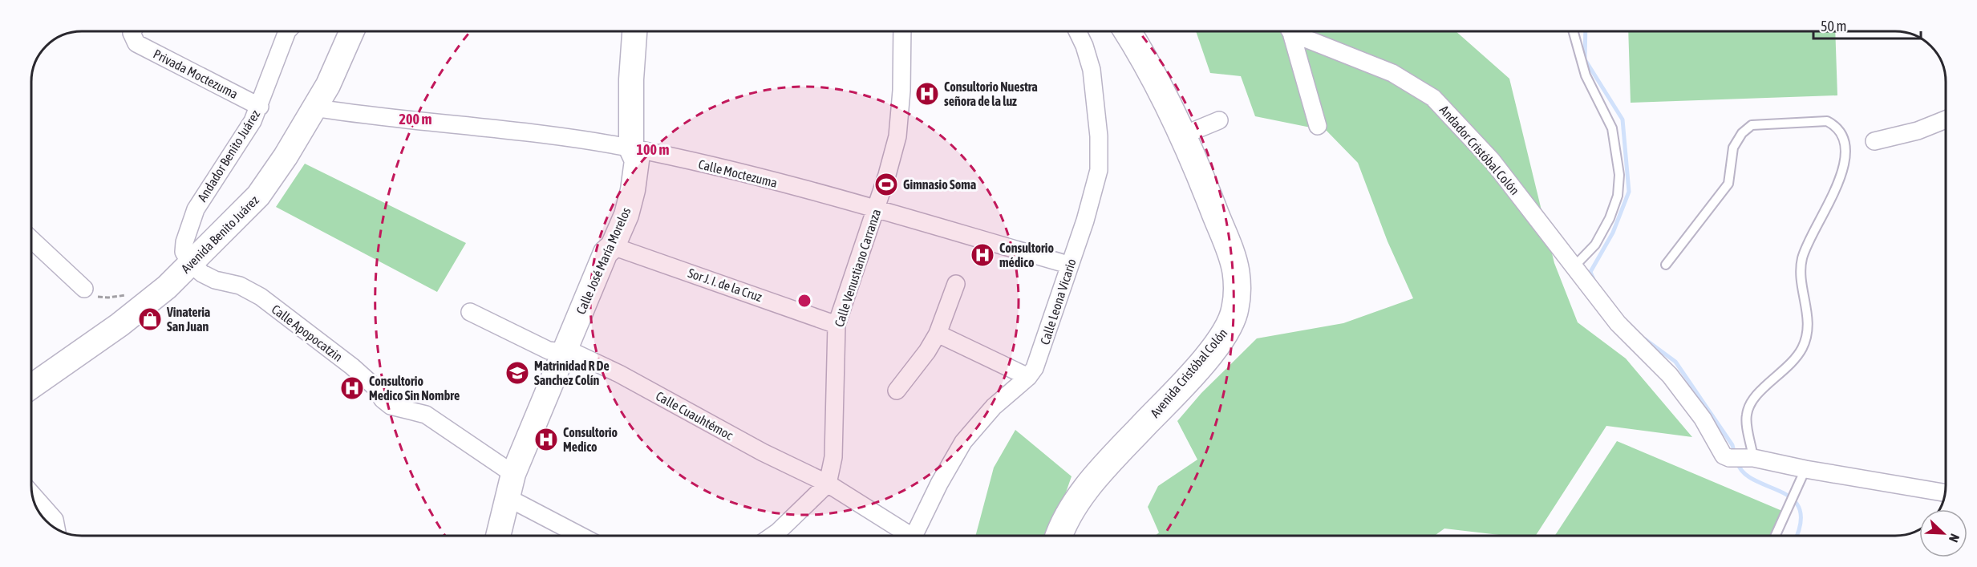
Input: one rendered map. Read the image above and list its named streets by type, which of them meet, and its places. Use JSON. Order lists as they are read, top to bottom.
{
  "streets": {
    "main road": ["Avenida Benito Juárez", "Calle José María Morelos", "Avenida Cristóbal Colón"],
    "street": [
      "Privada Moctezuma",
      "Andador Cristóbal Colón",
      "Andador Benito Juárez",
      "Calle Moctezuma",
      "Calle Venustiano Carranza",
      "Sor J. I. de la Cruz",
      "Calle Leona Vicario",
      "Calle Apopocatzin",
      "Calle Cuauhtémoc"
    ]
  },
  "crossings": [
    ["Privada Moctezuma", "Andador Benito Juárez"],
    ["Andador Benito Juárez", "Avenida Benito Juárez"],
    ["Andador Benito Juárez", "Calle Apopocatzin"],
    ["Calle Moctezuma", "Avenida Benito Juárez"],
    ["Calle Moctezuma", "Calle José María Morelos"],
    ["Calle Moctezuma", "Calle Venustiano Carranza"],
    ["Calle Moctezuma", "Calle Leona Vicario"],
    ["Avenida Benito Juárez", "Calle Apopocatzin"],
    ["Calle José María Morelos", "Sor J. I. de la Cruz"],
    ["Calle José María Morelos", "Calle Apopocatzin"],
    ["Calle José María Morelos", "Calle Cuauhtémoc"],
    ["Calle Venustiano Carranza", "Sor J. I. de la Cruz"],
    ["Calle Venustiano Carranza", "Calle Cuauhtémoc"]
  ],
  "places": {
    "hospital": [
      "Consultorio Nuestra señora de la luz",
      "Consultorio médico",
      "Consultorio Medico Sin Nombre",
      "Consultorio Medico"
    ],
    "sports": ["Gimnasio Soma"],
    "shop": ["Vinateria San Juan"],
    "school or university": ["Matrinidad R De Sanchez Colín"]
  },
  "scale_bar": "50 m",
  "north": "bottom right",
  "rings": ["200 m", "100 m"]
}
